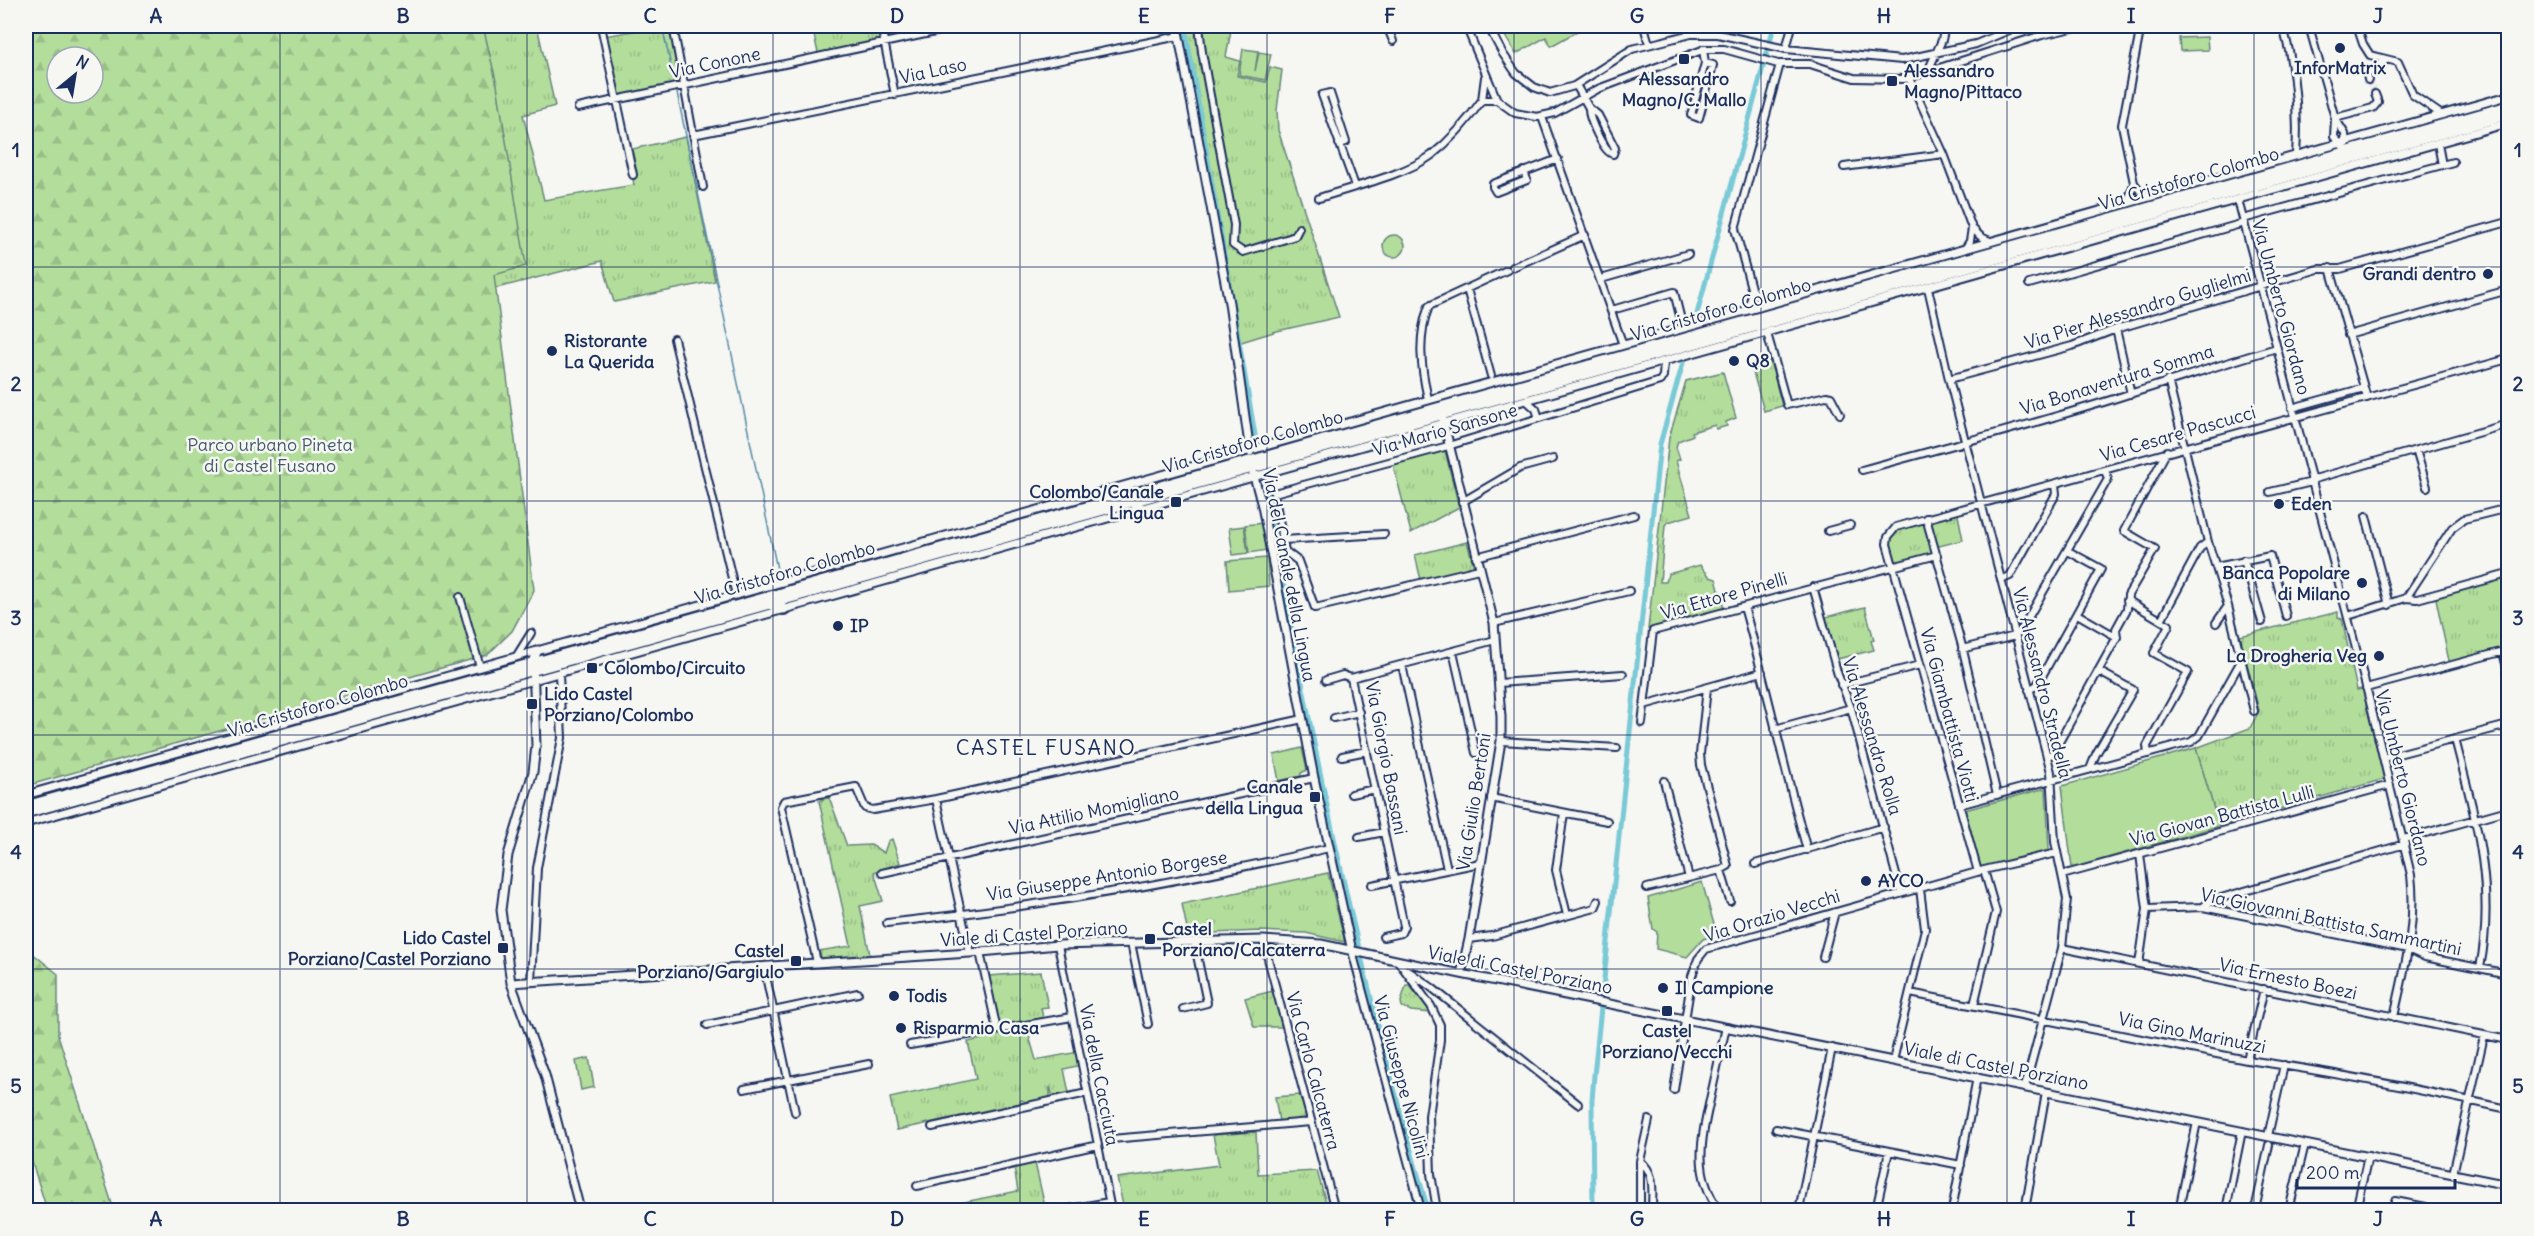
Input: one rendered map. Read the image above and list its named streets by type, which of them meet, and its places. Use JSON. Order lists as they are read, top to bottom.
{
  "streets": {
    "main road": ["Via Cristoforo Colombo"],
    "street": [
      "Via Conone",
      "Via Laso",
      "Via Umberto Giordano",
      "Via Pier Alessandro Guglielmi",
      "Via Bonaventura Somma",
      "Via Mario Sansone",
      "Via Cesare Pascucci",
      "Via del Canale della Lingua",
      "Via Ettore Pinelli",
      "Via Alessandro Stradella",
      "Via Giambattista Viotti",
      "Via Alessandro Rolla",
      "Via Giorgio Bassani",
      "Via Giulio Bertoni",
      "Via Attilio Momigliano",
      "Via Giovan Battista Lulli",
      "Via Giuseppe Antonio Borgese",
      "Via Orazio Vecchi",
      "Via Giovanni Battista Sammartini",
      "Viale di Castel Porziano",
      "Via Ernesto Boezi",
      "Via Gino Marinuzzi",
      "Via Carlo Calcaterra",
      "Via della Cacciuta",
      "Via Giuseppe Nicolini"
    ]
  },
  "crossings": [
    ["Via Laso", "Via del Canale della Lingua"],
    ["Via Cristoforo Colombo", "Via Umberto Giordano"],
    ["Via Cristoforo Colombo", "Via Mario Sansone"],
    ["Via Cristoforo Colombo", "Via del Canale della Lingua"],
    ["Via Cristoforo Colombo", "Via Alessandro Stradella"],
    ["Via Cristoforo Colombo", "Via Giulio Bertoni"],
    ["Via Umberto Giordano", "Via Pier Alessandro Guglielmi"],
    ["Via Umberto Giordano", "Via Bonaventura Somma"],
    ["Via Umberto Giordano", "Via Cesare Pascucci"],
    ["Via Umberto Giordano", "Via Giovan Battista Lulli"],
    ["Via Umberto Giordano", "Via Giovanni Battista Sammartini"],
    ["Via Umberto Giordano", "Via Ernesto Boezi"],
    ["Via Pier Alessandro Guglielmi", "Via Alessandro Stradella"],
    ["Via Bonaventura Somma", "Via Alessandro Stradella"],
    ["Via Mario Sansone", "Via Giulio Bertoni"],
    ["Via Cesare Pascucci", "Via Ettore Pinelli"],
    ["Via Cesare Pascucci", "Via Alessandro Stradella"],
    ["Via Cesare Pascucci", "Via Giambattista Viotti"],
    ["Via del Canale della Lingua", "Via Attilio Momigliano"],
    ["Via del Canale della Lingua", "Via Giuseppe Antonio Borgese"],
    ["Via del Canale della Lingua", "Viale di Castel Porziano"],
    ["Via del Canale della Lingua", "Via Giuseppe Nicolini"],
    ["Via Ettore Pinelli", "Via Giambattista Viotti"],
    ["Via Ettore Pinelli", "Via Alessandro Rolla"],
    ["Via Alessandro Stradella", "Via Giovan Battista Lulli"],
    ["Via Alessandro Stradella", "Via Orazio Vecchi"],
    ["Via Alessandro Stradella", "Viale di Castel Porziano"],
    ["Via Alessandro Stradella", "Via Ernesto Boezi"],
    ["Via Alessandro Stradella", "Via Gino Marinuzzi"],
    ["Via Giambattista Viotti", "Via Orazio Vecchi"],
    ["Via Giambattista Viotti", "Via Gino Marinuzzi"],
    ["Via Alessandro Rolla", "Via Orazio Vecchi"],
    ["Via Giorgio Bassani", "Via Giulio Bertoni"],
    ["Via Giulio Bertoni", "Viale di Castel Porziano"],
    ["Via Orazio Vecchi", "Viale di Castel Porziano"],
    ["Viale di Castel Porziano", "Via Carlo Calcaterra"],
    ["Viale di Castel Porziano", "Via della Cacciuta"],
    ["Viale di Castel Porziano", "Via Giuseppe Nicolini"]
  ],
  "districts": ["CASTEL FUSANO"],
  "parks": ["Parco urbano Pineta di Castel Fusano"],
  "places": {
    "other": [
      "InforMatrix",
      "Grandi dentro",
      "Ristorante La Querida",
      "Q8",
      "Eden",
      "Banca Popolare di Milano",
      "IP",
      "La Drogheria Veg",
      "AYCO",
      "Il Campione",
      "Todis",
      "Risparmio Casa"
    ],
    "transit": [
      "Alessandro Magno/C. Mallo",
      "Alessandro Magno/Pittaco",
      "Colombo/Canale Lingua",
      "Colombo/Circuito",
      "Lido Castel Porziano/Colombo",
      "Canale della Lingua",
      "Castel Porziano/Calcaterra",
      "Lido Castel Porziano/Castel Porziano",
      "Castel Porziano/Gargiulo",
      "Castel Porziano/Vecchi"
    ]
  },
  "scale_bar": "200 m",
  "north": "top right",
  "grid": {
    "columns": [
      "A",
      "B",
      "C",
      "D",
      "E",
      "F",
      "G",
      "H",
      "I",
      "J"
    ],
    "rows": [
      "1",
      "2",
      "3",
      "4",
      "5"
    ]
  }
}
